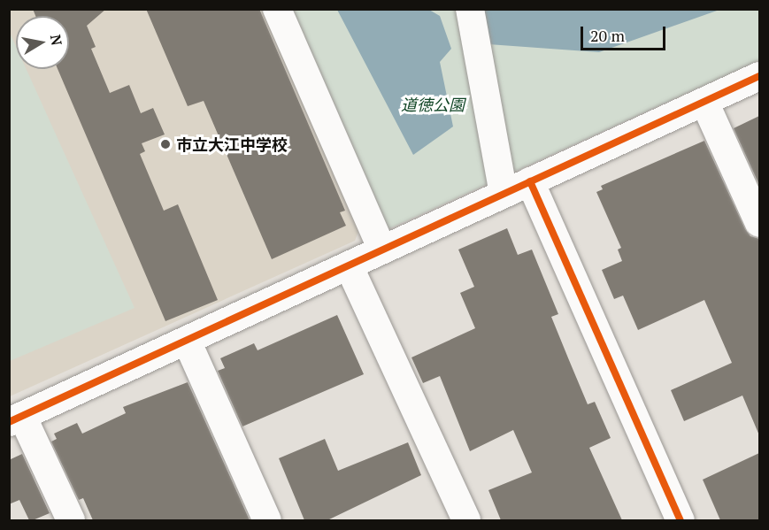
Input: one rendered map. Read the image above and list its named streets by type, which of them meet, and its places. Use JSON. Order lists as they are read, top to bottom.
{
  "parks": ["道徳公園"],
  "places": ["市立大江中学校"],
  "scale_bar": "20 m",
  "north": "right"
}
